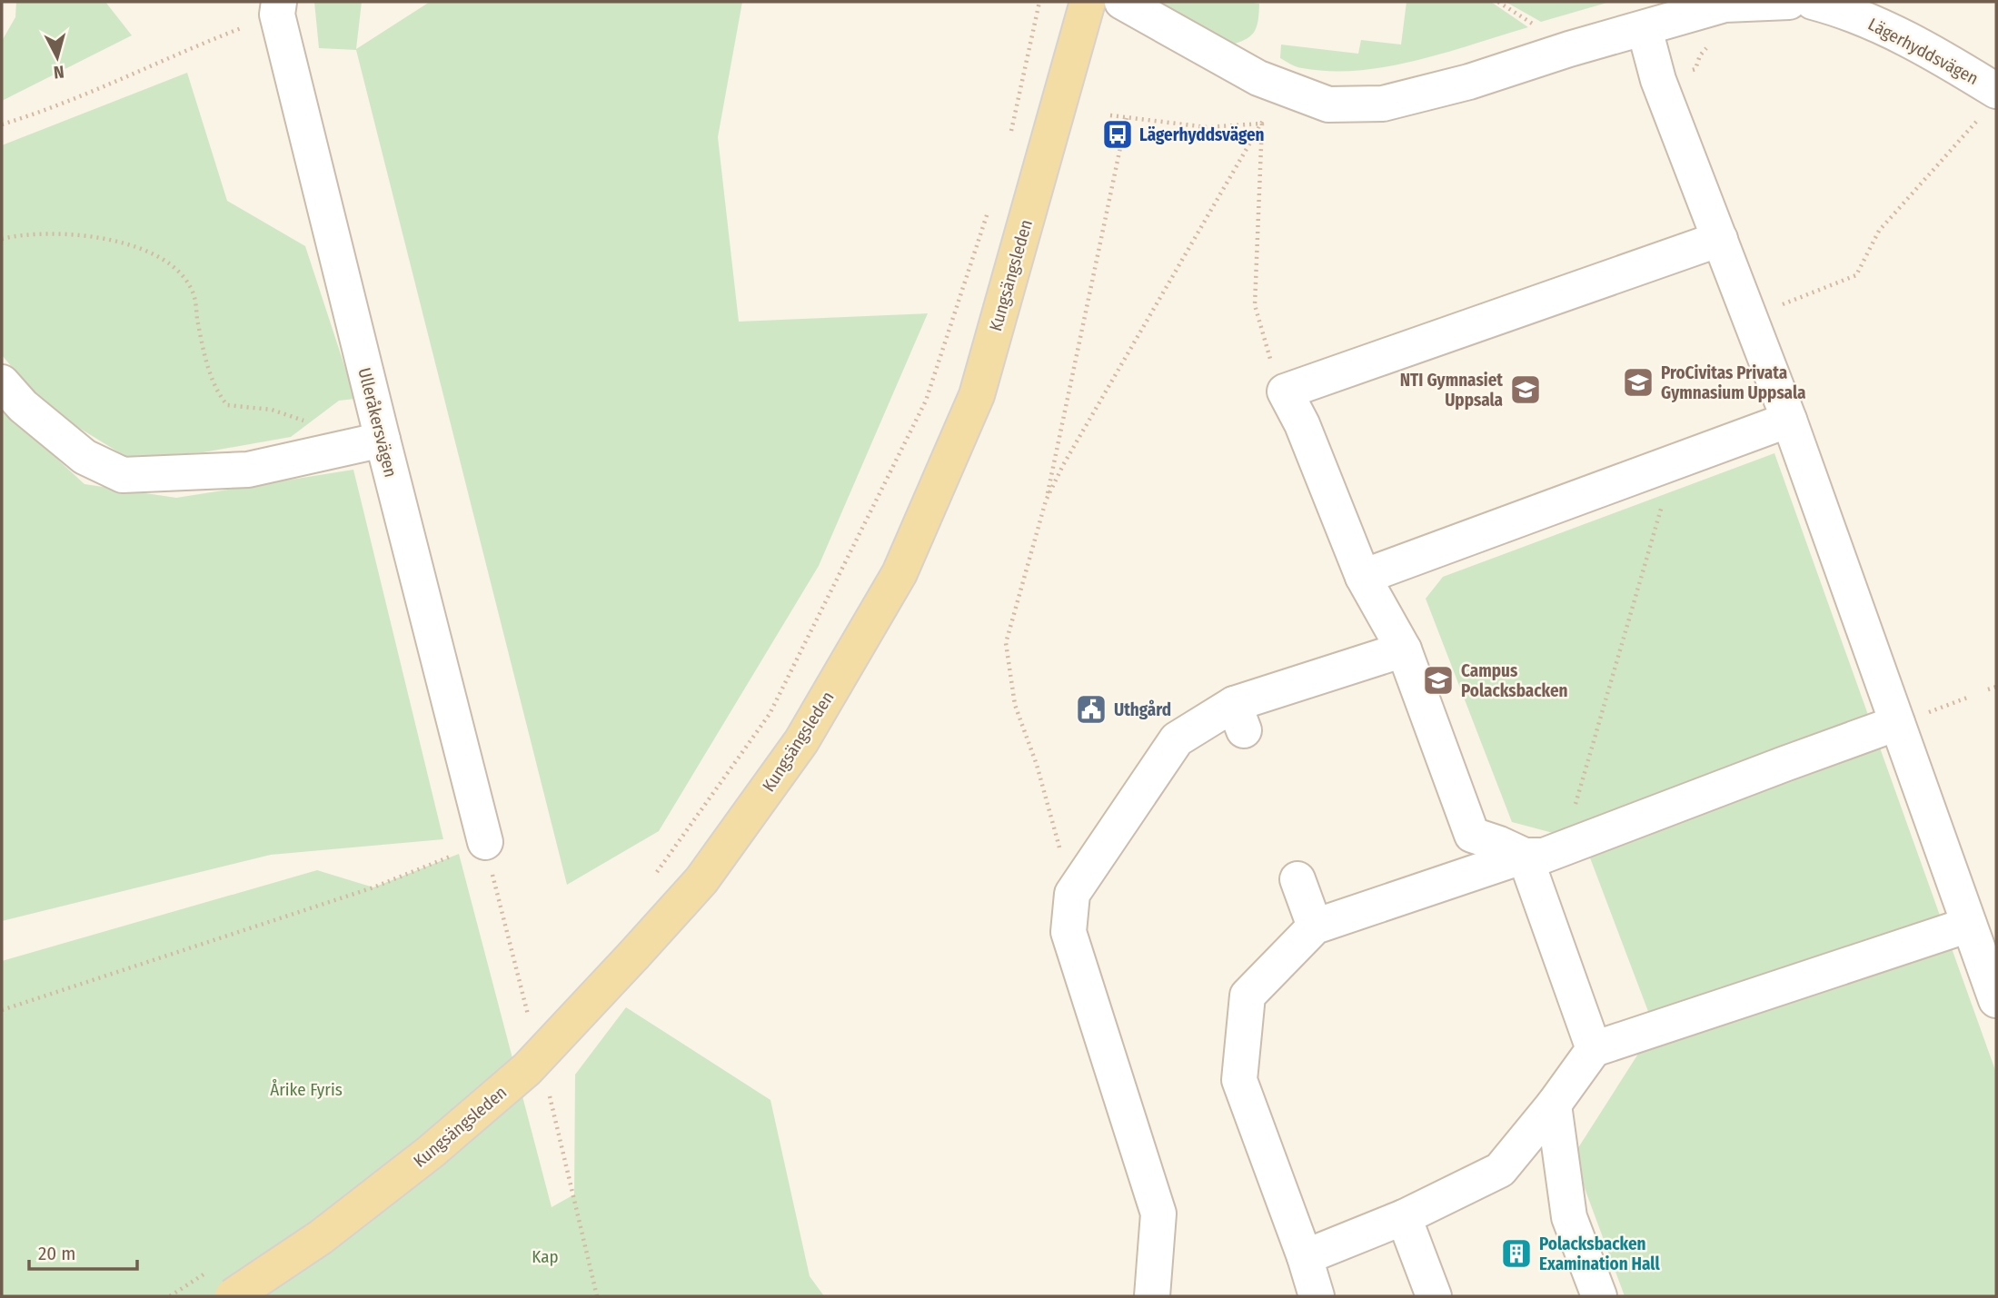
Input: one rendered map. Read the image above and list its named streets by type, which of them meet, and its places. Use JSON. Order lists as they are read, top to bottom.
{
  "streets": {
    "main road": ["Kungsängsleden"],
    "street": ["Lägerhyddsvägen", "Ulleråkersvägen"]
  },
  "parks": ["Årike Fyris", "Kap"],
  "places": {
    "bus stop": ["Lägerhyddsvägen"],
    "school or university": ["ProCivitas Privata Gymnasium Uppsala", "NTI Gymnasiet Uppsala", "Campus Polacksbacken"],
    "public building": ["Uthgård"],
    "building": ["Polacksbacken Examination Hall"]
  },
  "scale_bar": "20 m",
  "north": "bottom"
}
